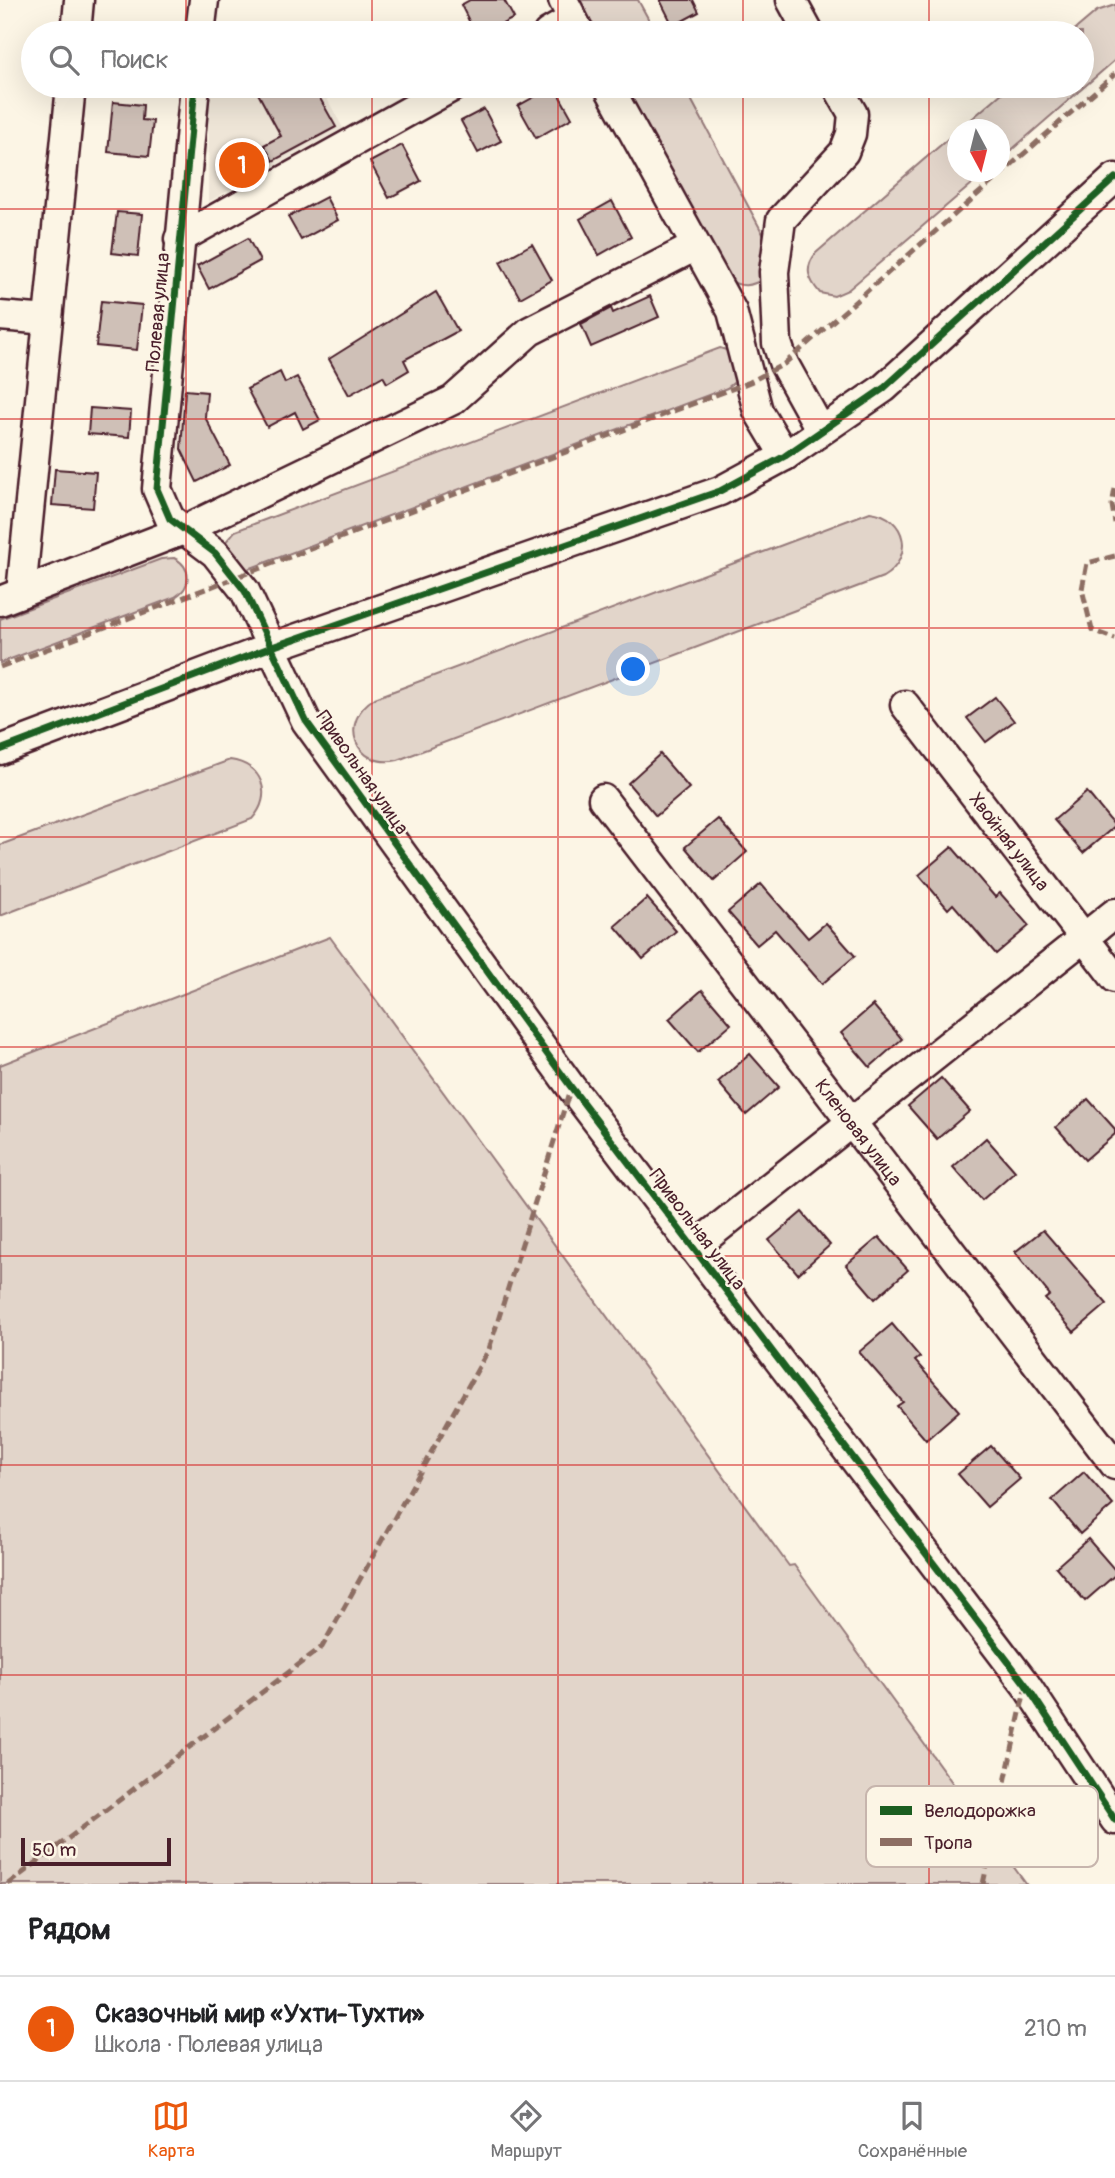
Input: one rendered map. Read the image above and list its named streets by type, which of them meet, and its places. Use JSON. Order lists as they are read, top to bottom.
{
  "streets": {
    "street": [
      "Полевая улица",
      "Привольная улица",
      "Хвойная улица",
      "Кленовая улица"
    ]
  },
  "crossings": [
    ["Полевая улица", "Привольная улица"]
  ],
  "legend": ["Велодорожка", "Тропа"],
  "scale_bar": "50 m",
  "north": "bottom",
  "page": {
    "search": "Поиск",
    "pins": "1",
    "scale": "50 m",
    "heading": "Рядом",
    "list": [
      {
        "mark": "1",
        "name": "Сказочный мир «Ухти-Тухти»",
        "note": "Школа · Полевая улица",
        "value": "210 m"
      }
    ],
    "nav": ["Карта", "Маршрут", "Сохранённые"]
  }
}
